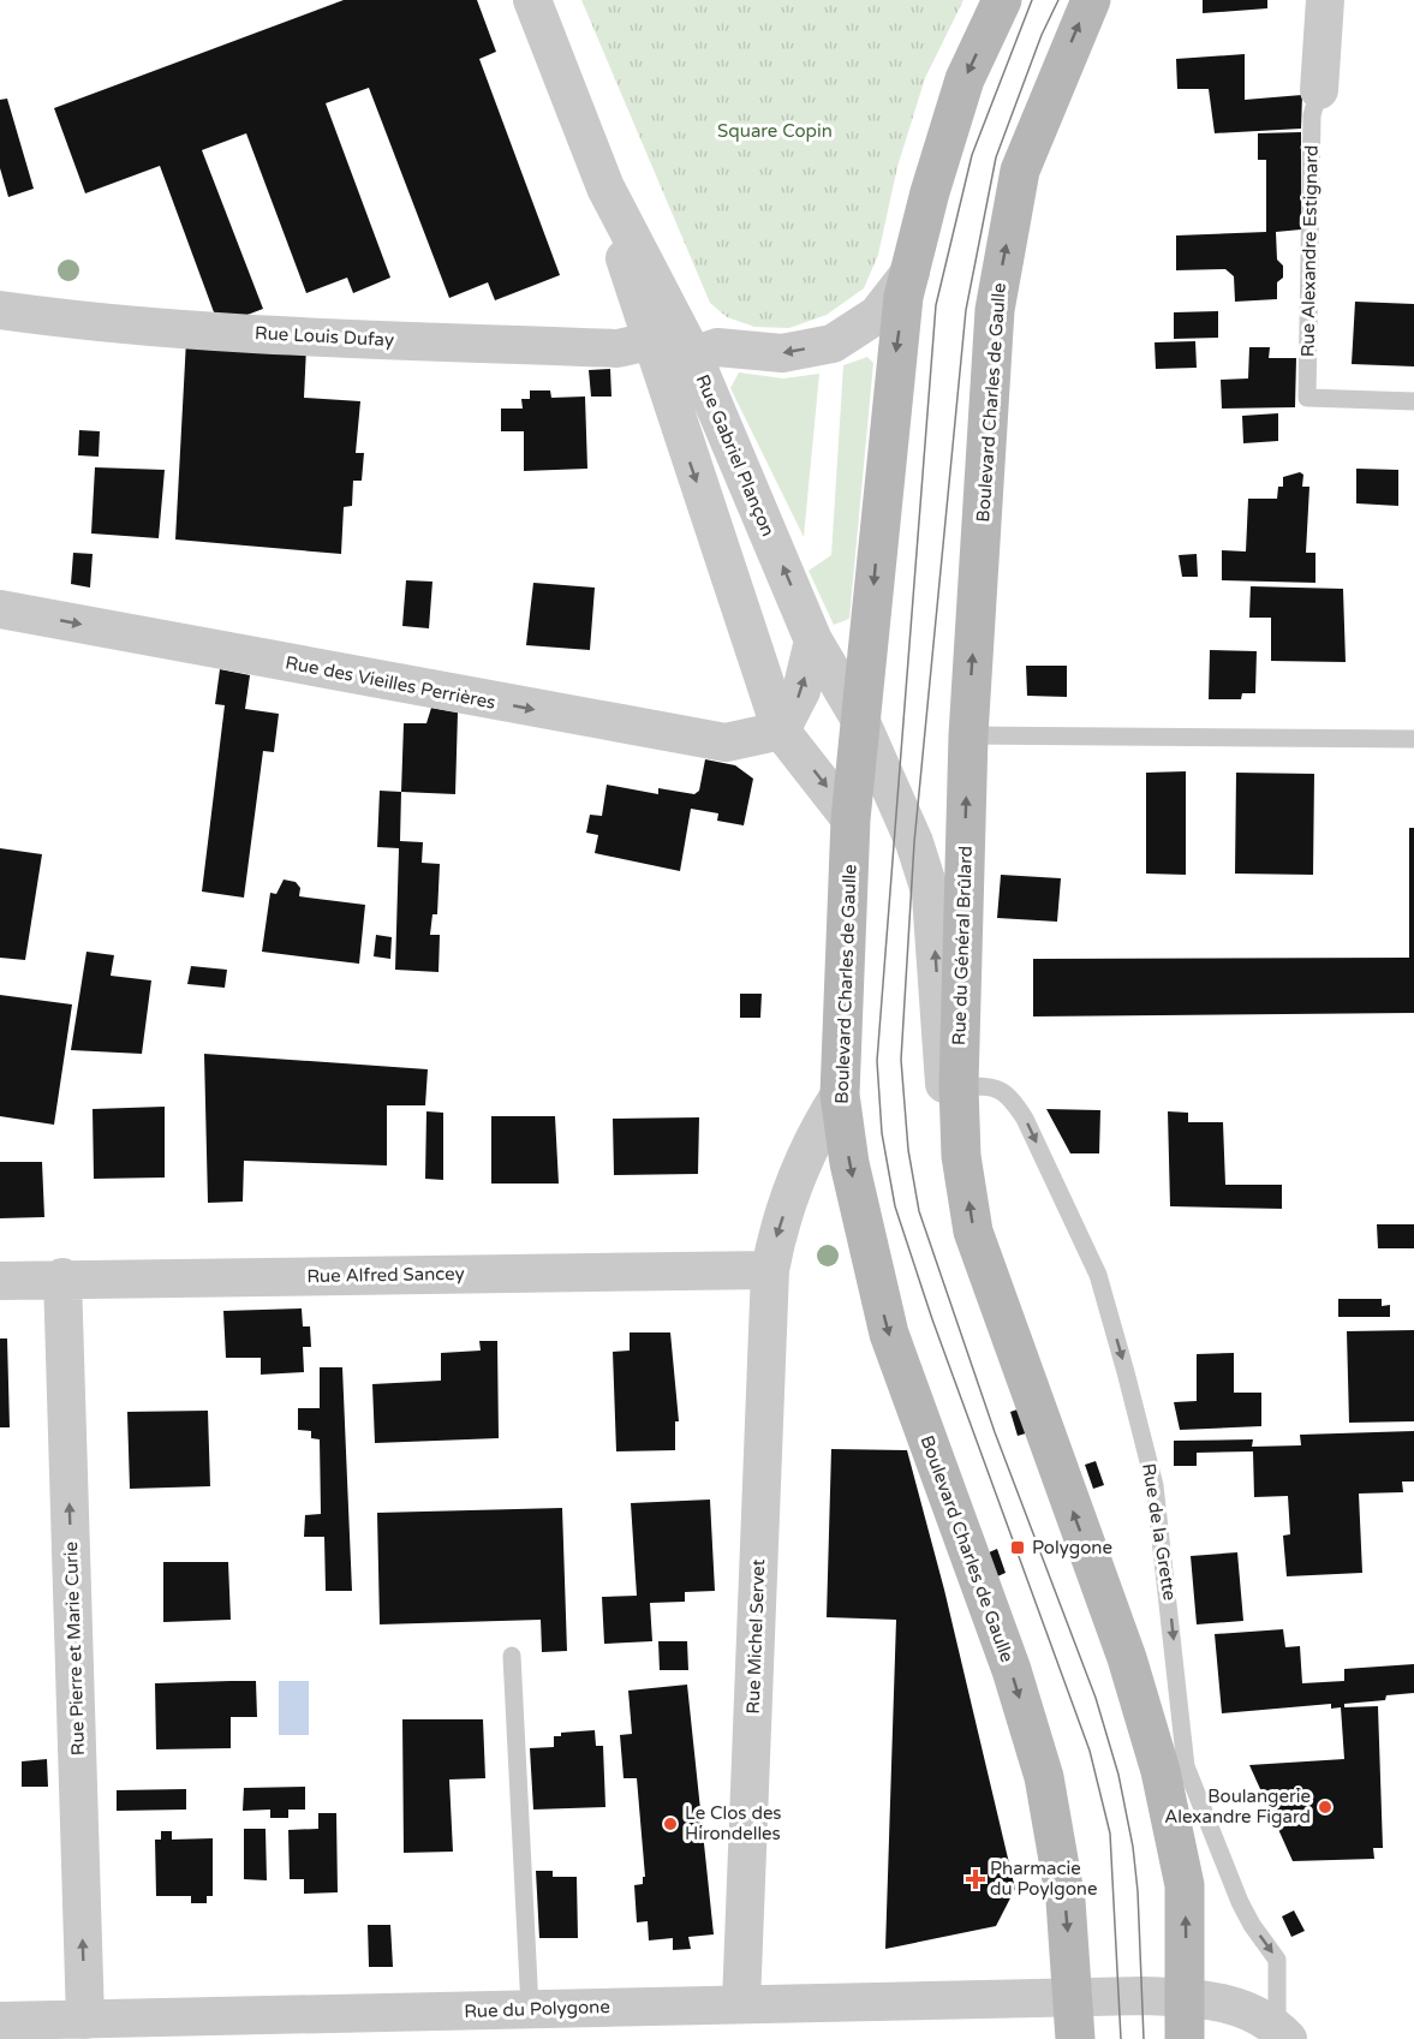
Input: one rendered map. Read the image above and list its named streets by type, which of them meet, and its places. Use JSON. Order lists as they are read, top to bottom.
{
  "streets": {
    "main road": ["Boulevard Charles de Gaulle", "Rue du Général Brûlard"],
    "street": [
      "Rue Alexandre Estignard",
      "Rue Louis Dufay",
      "Rue Gabriel Plançon",
      "Rue des Vieilles Perrières",
      "Rue Alfred Sancey",
      "Rue de la Grette",
      "Rue Michel Servet",
      "Rue Pierre et Marie Curie",
      "Rue du Polygone"
    ]
  },
  "crossings": [
    ["Rue Louis Dufay", "Rue Gabriel Plançon"],
    ["Boulevard Charles de Gaulle", "Rue Gabriel Plançon"],
    ["Boulevard Charles de Gaulle", "Rue du Général Brûlard"],
    ["Boulevard Charles de Gaulle", "Rue de la Grette"],
    ["Boulevard Charles de Gaulle", "Rue Michel Servet"],
    ["Boulevard Charles de Gaulle", "Rue du Polygone"],
    ["Rue Gabriel Plançon", "Rue des Vieilles Perrières"],
    ["Rue Gabriel Plançon", "Rue du Général Brûlard"],
    ["Rue du Général Brûlard", "Rue de la Grette"],
    ["Rue Alfred Sancey", "Rue Michel Servet"],
    ["Rue Alfred Sancey", "Rue Pierre et Marie Curie"],
    ["Rue de la Grette", "Rue du Polygone"],
    ["Rue Michel Servet", "Rue du Polygone"],
    ["Rue Pierre et Marie Curie", "Rue du Polygone"]
  ],
  "one_way": [
    "Rue des Vieilles Perrières",
    "Rue du Général Brûlard",
    "Rue de la Grette",
    "Rue Pierre et Marie Curie"
  ],
  "parks": ["Square Copin"],
  "places": {
    "transit": ["Polygone"],
    "other": ["Boulangerie Alexandre Figard", "Le Clos des Hirondelles"],
    "health": ["Pharmacie du Poylgone"]
  }
}
